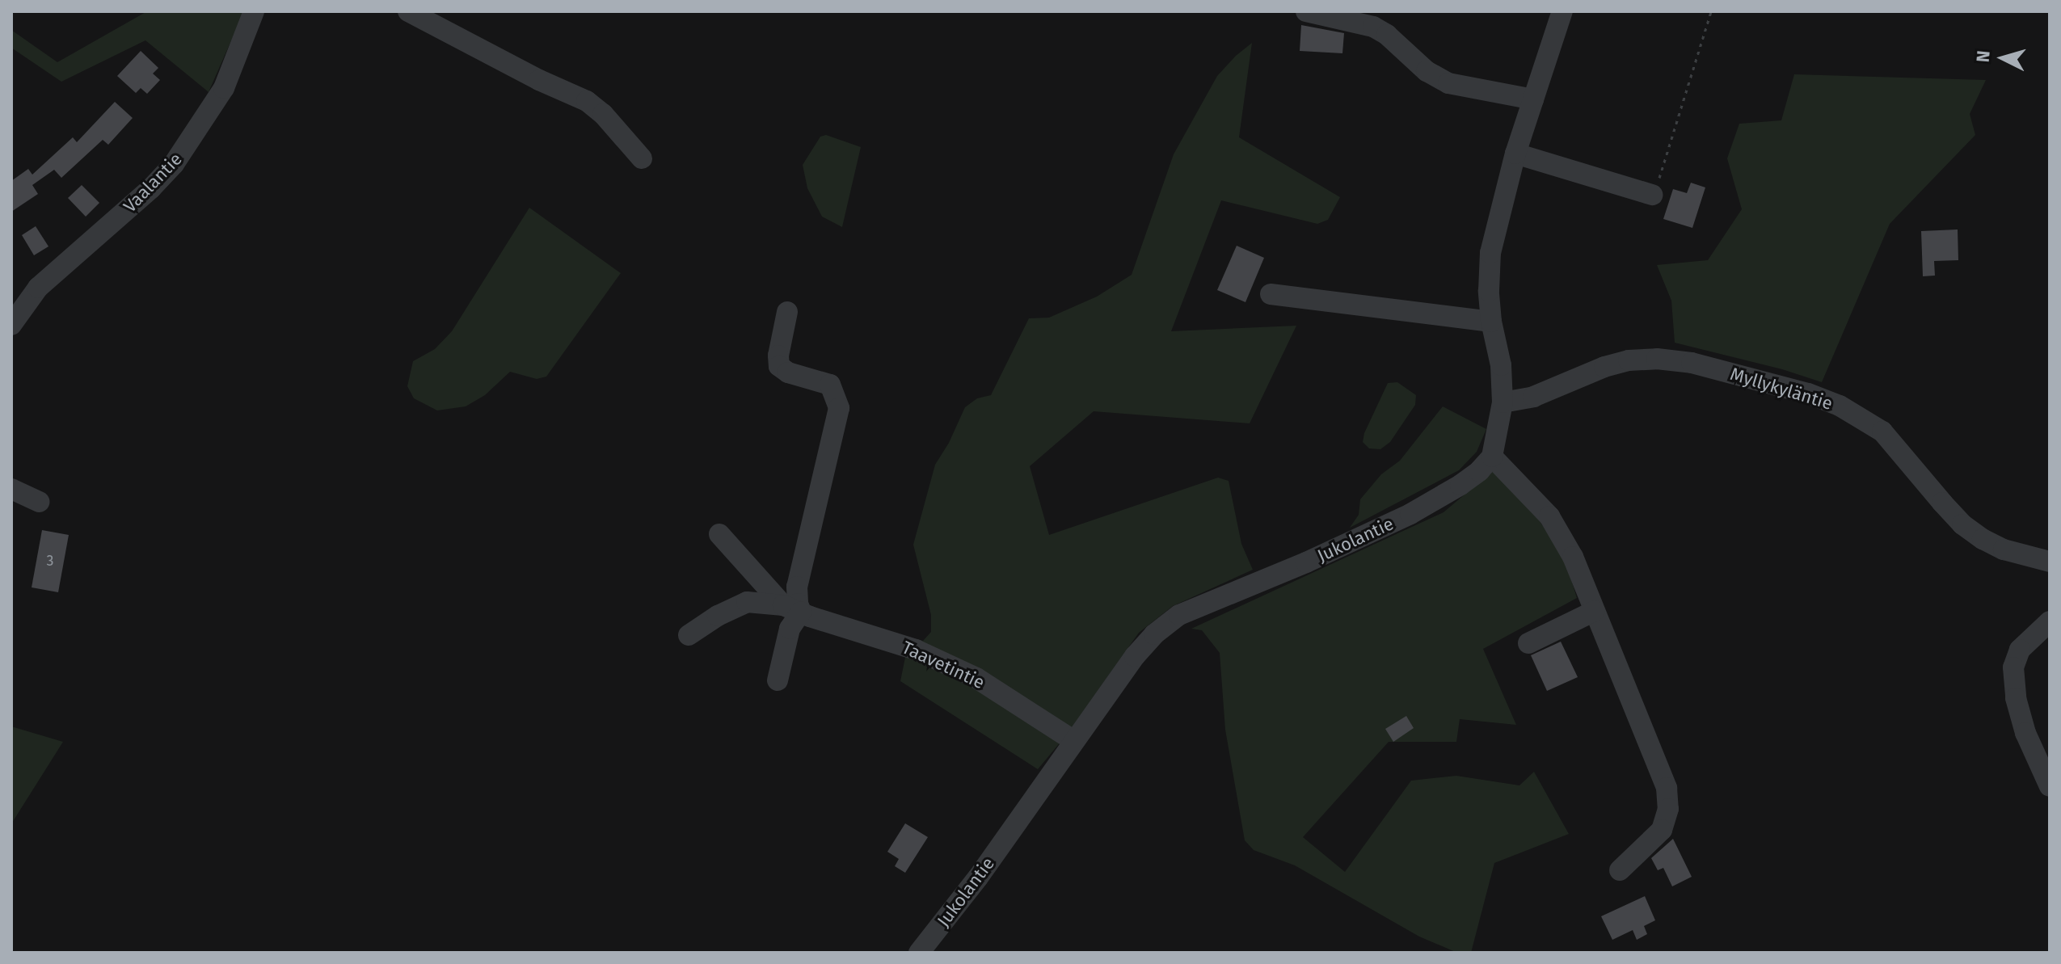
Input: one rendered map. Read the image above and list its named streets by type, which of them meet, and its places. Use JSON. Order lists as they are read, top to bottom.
{
  "streets": {
    "street": [
      "Vaalantie",
      "Myllykyläntie",
      "Jukolantie",
      "Taavetintie"
    ]
  },
  "crossings": [
    ["Jukolantie", "Taavetintie"]
  ],
  "house_numbers": ["3"],
  "north": "left"
}
